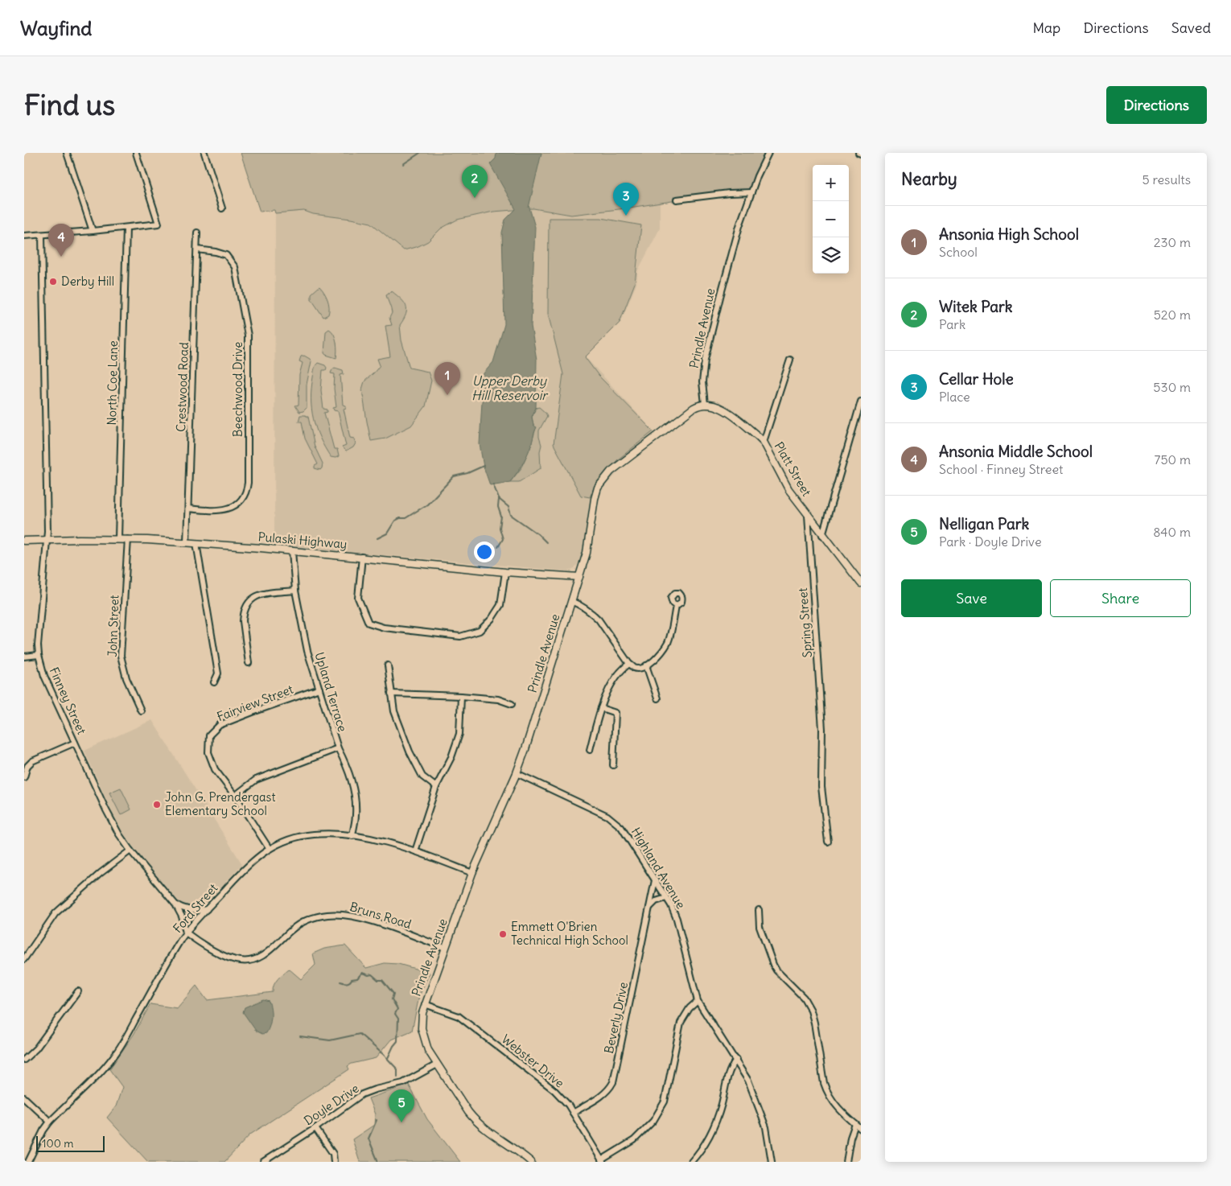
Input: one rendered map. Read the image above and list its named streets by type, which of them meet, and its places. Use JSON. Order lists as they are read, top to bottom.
{
  "streets": {
    "main road": ["Prindle Avenue", "Platt Street", "Pulaski Highway"],
    "street": [
      "North Coe Lane",
      "Crestwood Road",
      "Beechwood Drive",
      "Spring Street",
      "John Street",
      "Upland Terrace",
      "Finney Street",
      "Fairview Street",
      "Highland Avenue",
      "Ford Street",
      "Bruns Road",
      "Beverly Drive",
      "Webster Drive",
      "Doyle Drive"
    ]
  },
  "crossings": [
    ["Prindle Avenue", "Platt Street"],
    ["Prindle Avenue", "Pulaski Highway"],
    ["Prindle Avenue", "Highland Avenue"],
    ["Prindle Avenue", "Ford Street"],
    ["Prindle Avenue", "Bruns Road"],
    ["Prindle Avenue", "Webster Drive"],
    ["Prindle Avenue", "Doyle Drive"],
    ["North Coe Lane", "Pulaski Highway"],
    ["Crestwood Road", "Beechwood Drive"],
    ["Crestwood Road", "Pulaski Highway"],
    ["Platt Street", "Spring Street"],
    ["Pulaski Highway", "John Street"],
    ["Pulaski Highway", "Upland Terrace"],
    ["Pulaski Highway", "Finney Street"],
    ["Upland Terrace", "Fairview Street"],
    ["Upland Terrace", "Ford Street"],
    ["Finney Street", "Ford Street"],
    ["Finney Street", "Bruns Road"],
    ["Fairview Street", "Ford Street"],
    ["Highland Avenue", "Beverly Drive"],
    ["Ford Street", "Bruns Road"],
    ["Beverly Drive", "Webster Drive"]
  ],
  "water": ["Upper Derby Hill Reservoir"],
  "places": ["Derby Hill", "John G. Prendergast Elementary School", "Emmett O'Brien Technical High School"],
  "scale_bar": "100 m",
  "page": {
    "header": "Wayfind",
    "nav": ["Map", "Directions", "Saved"],
    "buttons": [
      "Directions",
      ["Save", "Share"]
    ],
    "title": "Find us",
    "heading": ["Nearby", "5 results"],
    "map_buttons": ["+", "−"],
    "pins": [
      "2",
      "3",
      "4",
      "1",
      "5"
    ],
    "list": [
      {
        "mark": "1",
        "name": "Ansonia High School",
        "note": "School",
        "value": "230 m"
      },
      {
        "mark": "2",
        "name": "Witek Park",
        "note": "Park",
        "value": "520 m"
      },
      {
        "mark": "3",
        "name": "Cellar Hole",
        "note": "Place",
        "value": "530 m"
      },
      {
        "mark": "4",
        "name": "Ansonia Middle School",
        "note": "School · Finney Street",
        "value": "750 m"
      },
      {
        "mark": "5",
        "name": "Nelligan Park",
        "note": "Park · Doyle Drive",
        "value": "840 m"
      }
    ],
    "scale": "100 m"
  }
}
